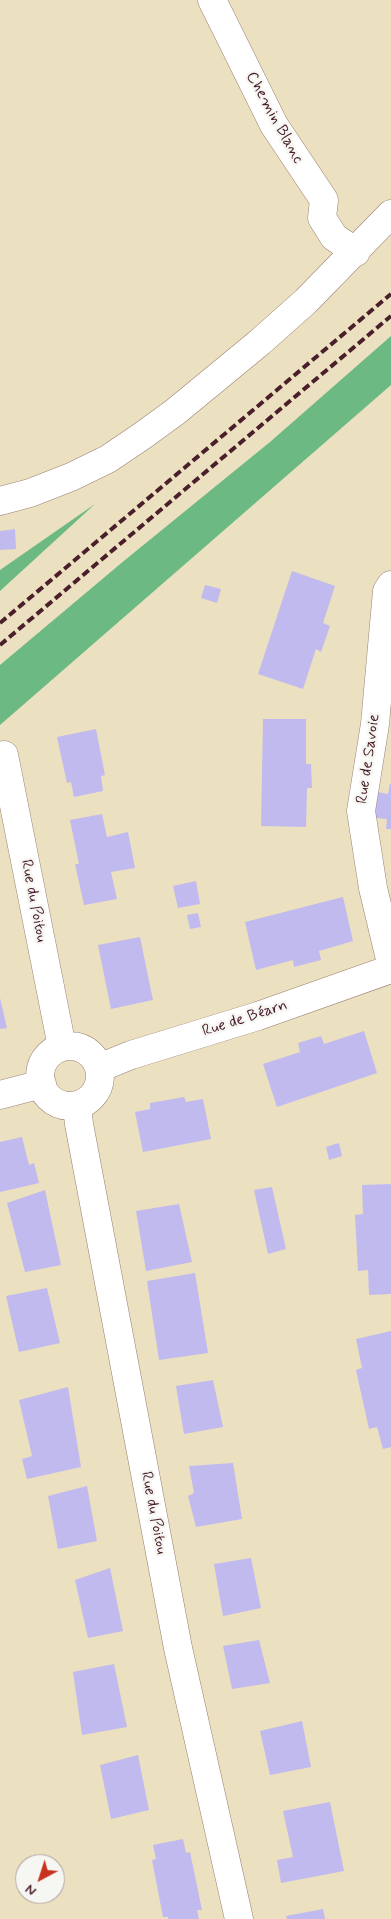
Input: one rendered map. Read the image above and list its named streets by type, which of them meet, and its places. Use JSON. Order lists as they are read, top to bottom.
{
  "streets": {
    "street": [
      "Chemin Blanc",
      "Rue de Savoie",
      "Rue du Poitou",
      "Rue de Béarn"
    ]
  },
  "crossings": [
    ["Rue du Poitou", "Rue de Béarn"]
  ],
  "north": "bottom left"
}
